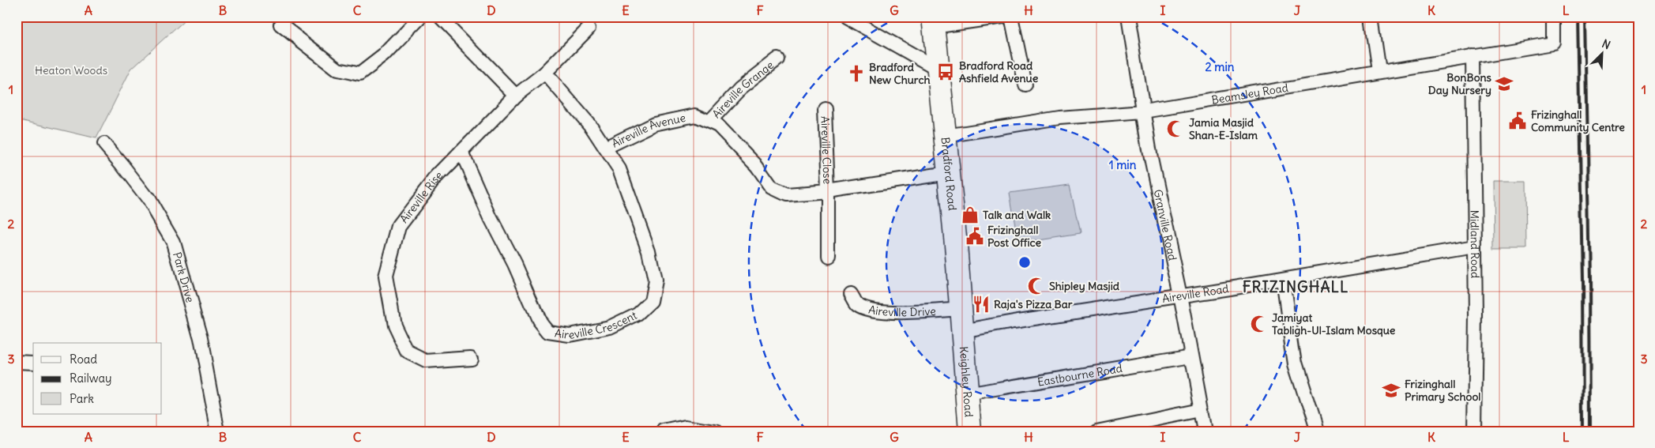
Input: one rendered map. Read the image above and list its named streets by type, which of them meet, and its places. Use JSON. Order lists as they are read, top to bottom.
{
  "streets": {
    "highway": ["Bradford Road", "Keighley Road"],
    "street": [
      "Aireville Grange",
      "Beamsley Road",
      "Aireville Avenue",
      "Aireville Close",
      "Aireville Rise",
      "Granville Road",
      "Midland Road",
      "Park Drive",
      "Aireville Road",
      "Aireville Drive",
      "Aireville Crescent",
      "Eastbourne Road"
    ]
  },
  "crossings": [
    ["Aireville Grange", "Aireville Avenue"],
    ["Beamsley Road", "Bradford Road"],
    ["Beamsley Road", "Granville Road"],
    ["Beamsley Road", "Midland Road"],
    ["Aireville Avenue", "Aireville Close"],
    ["Aireville Avenue", "Bradford Road"],
    ["Aireville Avenue", "Aireville Crescent"],
    ["Bradford Road", "Aireville Road"],
    ["Bradford Road", "Aireville Drive"],
    ["Bradford Road", "Keighley Road"],
    ["Aireville Rise", "Aireville Crescent"],
    ["Granville Road", "Aireville Road"],
    ["Granville Road", "Eastbourne Road"],
    ["Midland Road", "Aireville Road"],
    ["Aireville Road", "Keighley Road"],
    ["Eastbourne Road", "Keighley Road"]
  ],
  "districts": ["FRIZINGHALL"],
  "parks": ["Heaton Woods"],
  "places": {
    "bus stop": ["Bradford Road Ashfield Avenue"],
    "church": ["Bradford New Church"],
    "school or university": ["BonBons Day Nursery", "Frizinghall Primary School"],
    "public building": ["Frizinghall Community Centre", "Frizinghall Post Office"],
    "mosque": ["Jamia Masjid Shan-E-Islam", "Shipley Masjid", "Jamiyat Tabligh-Ul-Islam Mosque"],
    "shop": ["Talk and Walk"],
    "restaurant": ["Raja's Pizza Bar"]
  },
  "legend": ["Road", "Railway", "Park"],
  "north": "top right",
  "grid": {
    "columns": [
      "A",
      "B",
      "C",
      "D",
      "E",
      "F",
      "G",
      "H",
      "I",
      "J",
      "K",
      "L"
    ],
    "rows": ["1", "2", "3"]
  },
  "rings": ["2 min", "1 min"]
}
